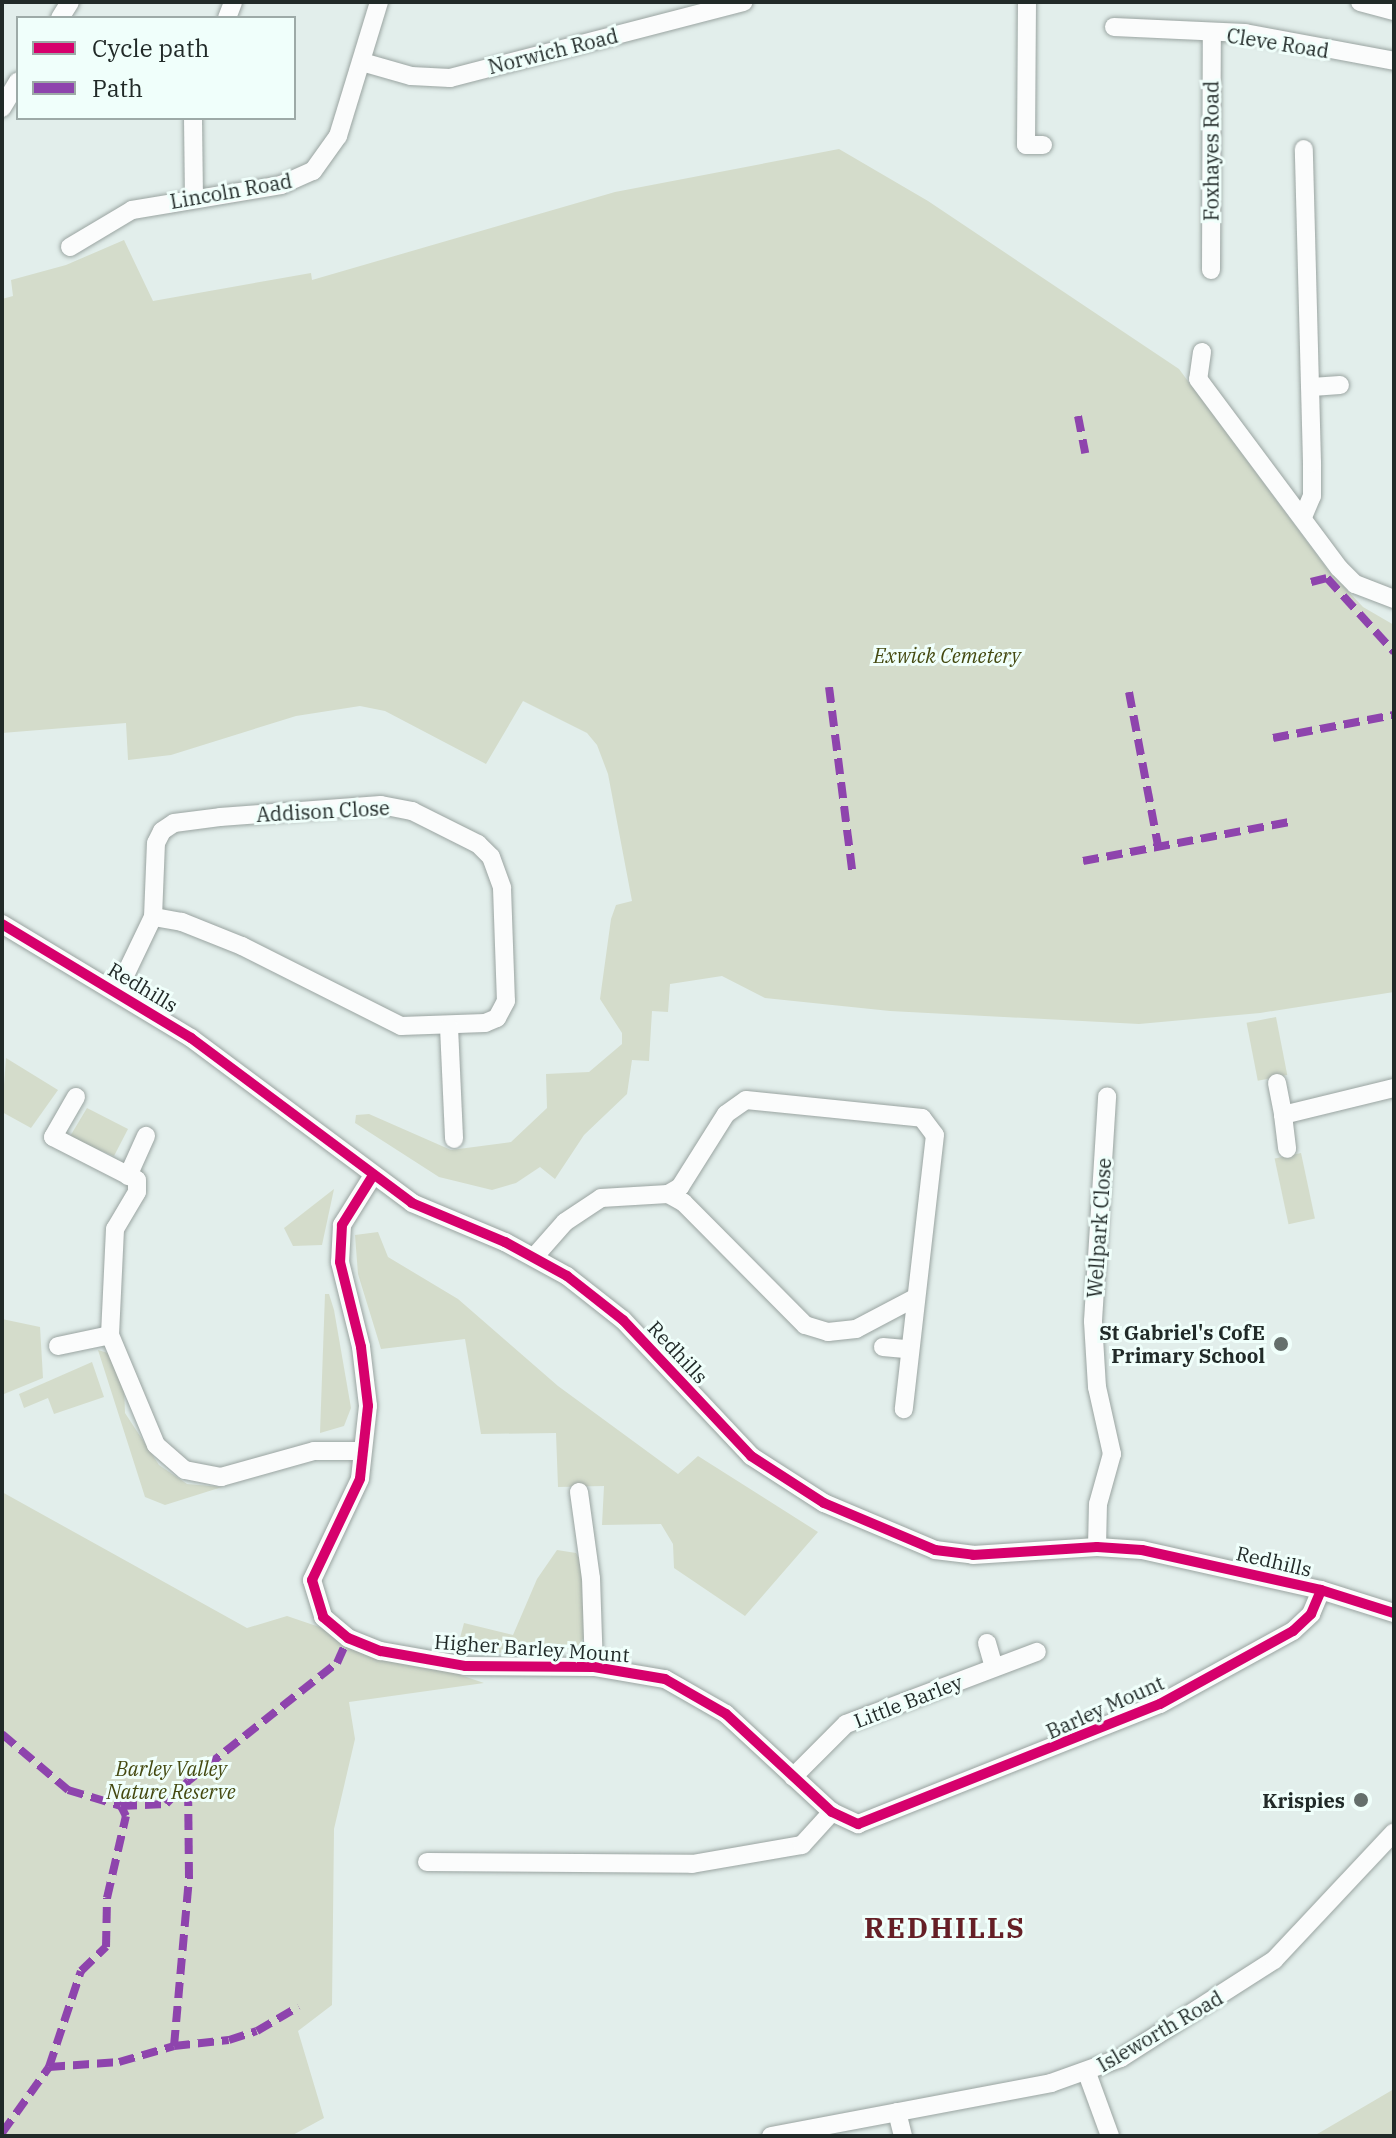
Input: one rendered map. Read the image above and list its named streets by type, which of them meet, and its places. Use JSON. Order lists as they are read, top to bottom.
{
  "streets": {
    "street": [
      "Cleve Road",
      "Norwich Road",
      "Foxhayes Road",
      "Lincoln Road",
      "Addison Close",
      "Redhills",
      "Wellpark Close",
      "Higher Barley Mount",
      "Little Barley",
      "Barley Mount",
      "Isleworth Road"
    ]
  },
  "crossings": [
    ["Cleve Road", "Foxhayes Road"],
    ["Norwich Road", "Lincoln Road"],
    ["Addison Close", "Redhills"],
    ["Redhills", "Wellpark Close"],
    ["Redhills", "Higher Barley Mount"],
    ["Redhills", "Barley Mount"],
    ["Higher Barley Mount", "Little Barley"],
    ["Higher Barley Mount", "Barley Mount"]
  ],
  "districts": ["REDHILLS"],
  "parks": ["Exwick Cemetery", "Barley Valley Nature Reserve"],
  "places": ["St Gabriel's CofE Primary School", "Krispies"],
  "legend": ["Cycle path", "Path"]
}
